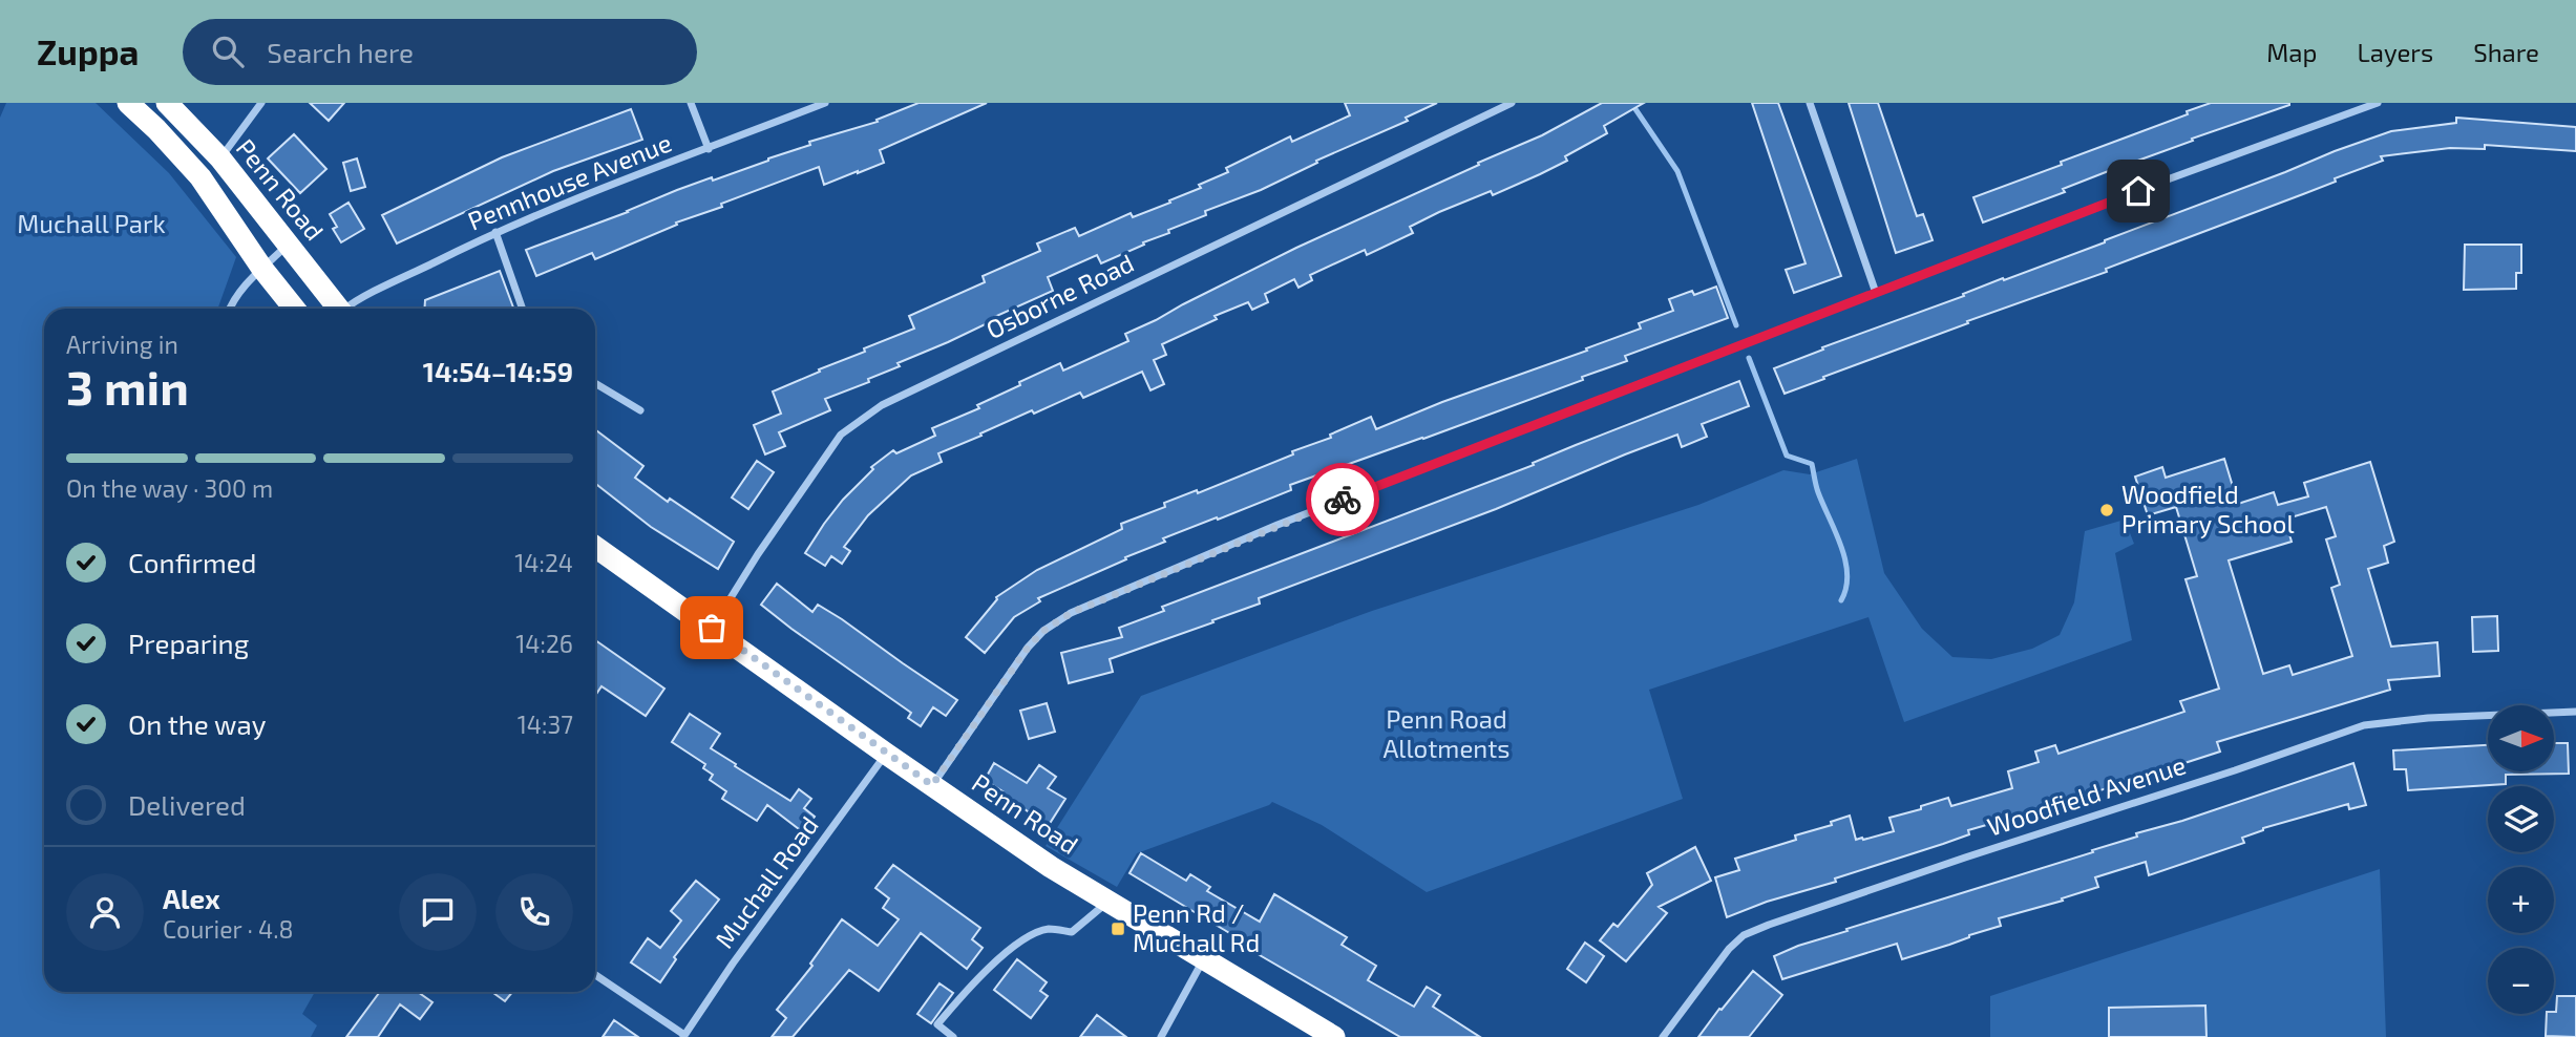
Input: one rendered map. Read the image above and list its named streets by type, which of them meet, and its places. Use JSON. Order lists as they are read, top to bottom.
{
  "streets": {
    "highway": ["Penn Road"],
    "street": [
      "Pennhouse Avenue",
      "Osborne Road",
      "Woodfield Avenue",
      "Muchall Road"
    ]
  },
  "crossings": [
    ["Penn Road", "Osborne Road"],
    ["Penn Road", "Muchall Road"]
  ],
  "parks": ["Muchall Park", "Penn Road Allotments"],
  "places": {
    "other": ["Woodfield Primary School"],
    "transit": ["Penn Rd / Muchall Rd"]
  },
  "north": "right",
  "page": {
    "header": "Zuppa",
    "search": "Search here",
    "nav": ["Map", "Layers", "Share"],
    "heading": ["3 min", "Arriving in", "14:54–14:59"],
    "panel": ["Alex", "Courier · 4.8"],
    "bar": "On the way · 300 m",
    "list": [
      ["Confirmed", "14:24"],
      ["Preparing", "14:26"],
      ["On the way", "14:37"],
      "Delivered"
    ],
    "map_buttons": ["+", "−"]
  }
}
